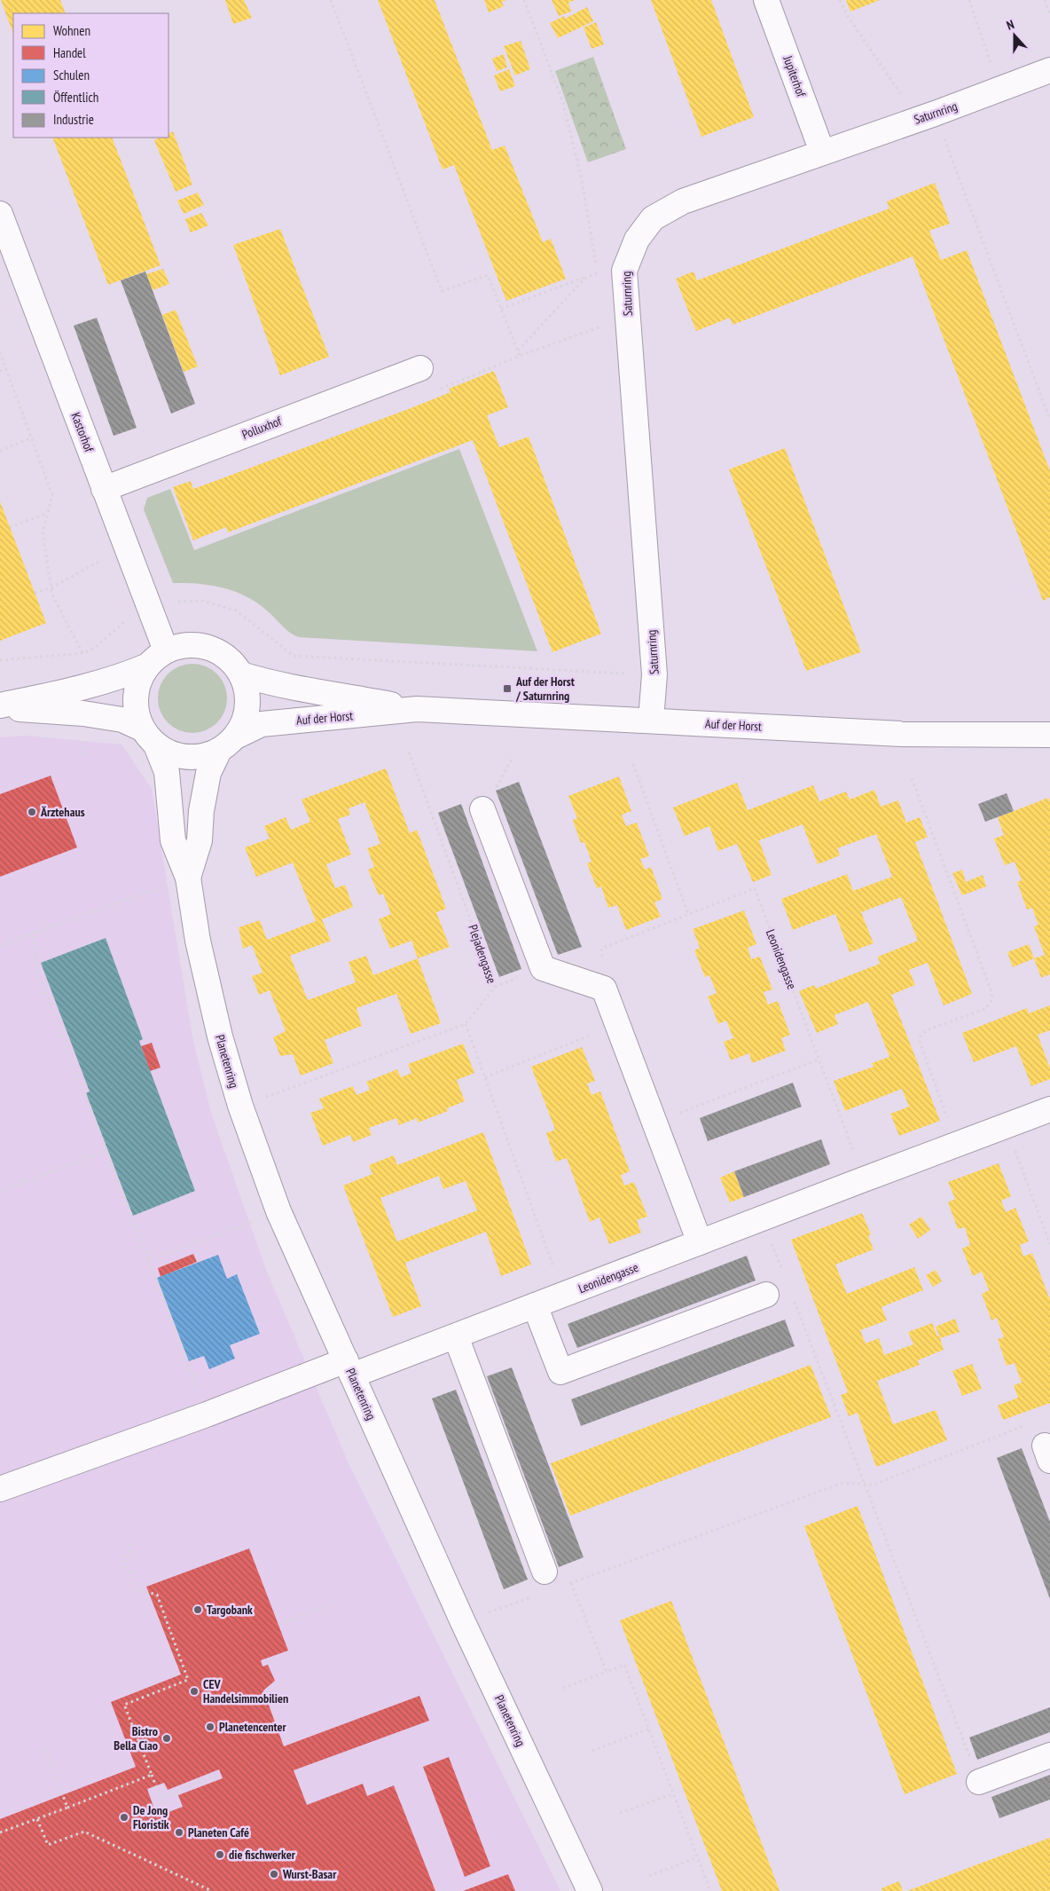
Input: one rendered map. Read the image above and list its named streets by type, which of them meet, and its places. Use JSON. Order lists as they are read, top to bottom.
{
  "streets": {
    "street": [
      "Jupiterhof",
      "Saturnring",
      "Polluxhof",
      "Kastorhof",
      "Auf der Horst",
      "Leonidengasse",
      "Planetenring"
    ],
    "path": ["Plejadengasse"]
  },
  "crossings": [
    ["Jupiterhof", "Saturnring"],
    ["Saturnring", "Auf der Horst"],
    ["Polluxhof", "Kastorhof"],
    ["Kastorhof", "Auf der Horst"],
    ["Kastorhof", "Planetenring"],
    ["Auf der Horst", "Planetenring"],
    ["Leonidengasse", "Planetenring"]
  ],
  "places": {
    "transit": ["Auf der Horst / Saturnring"],
    "other": [
      "Ärztehaus",
      "Targobank",
      "CEV Handelsimmobilien",
      "Planetencenter",
      "Bistro Bella Ciao",
      "De Jong Floristik",
      "Planeten Café",
      "die fischwerker",
      "Wurst-Basar"
    ]
  },
  "legend": [
    "Wohnen",
    "Handel",
    "Schulen",
    "Öffentlich",
    "Industrie"
  ],
  "north": "top"
}
